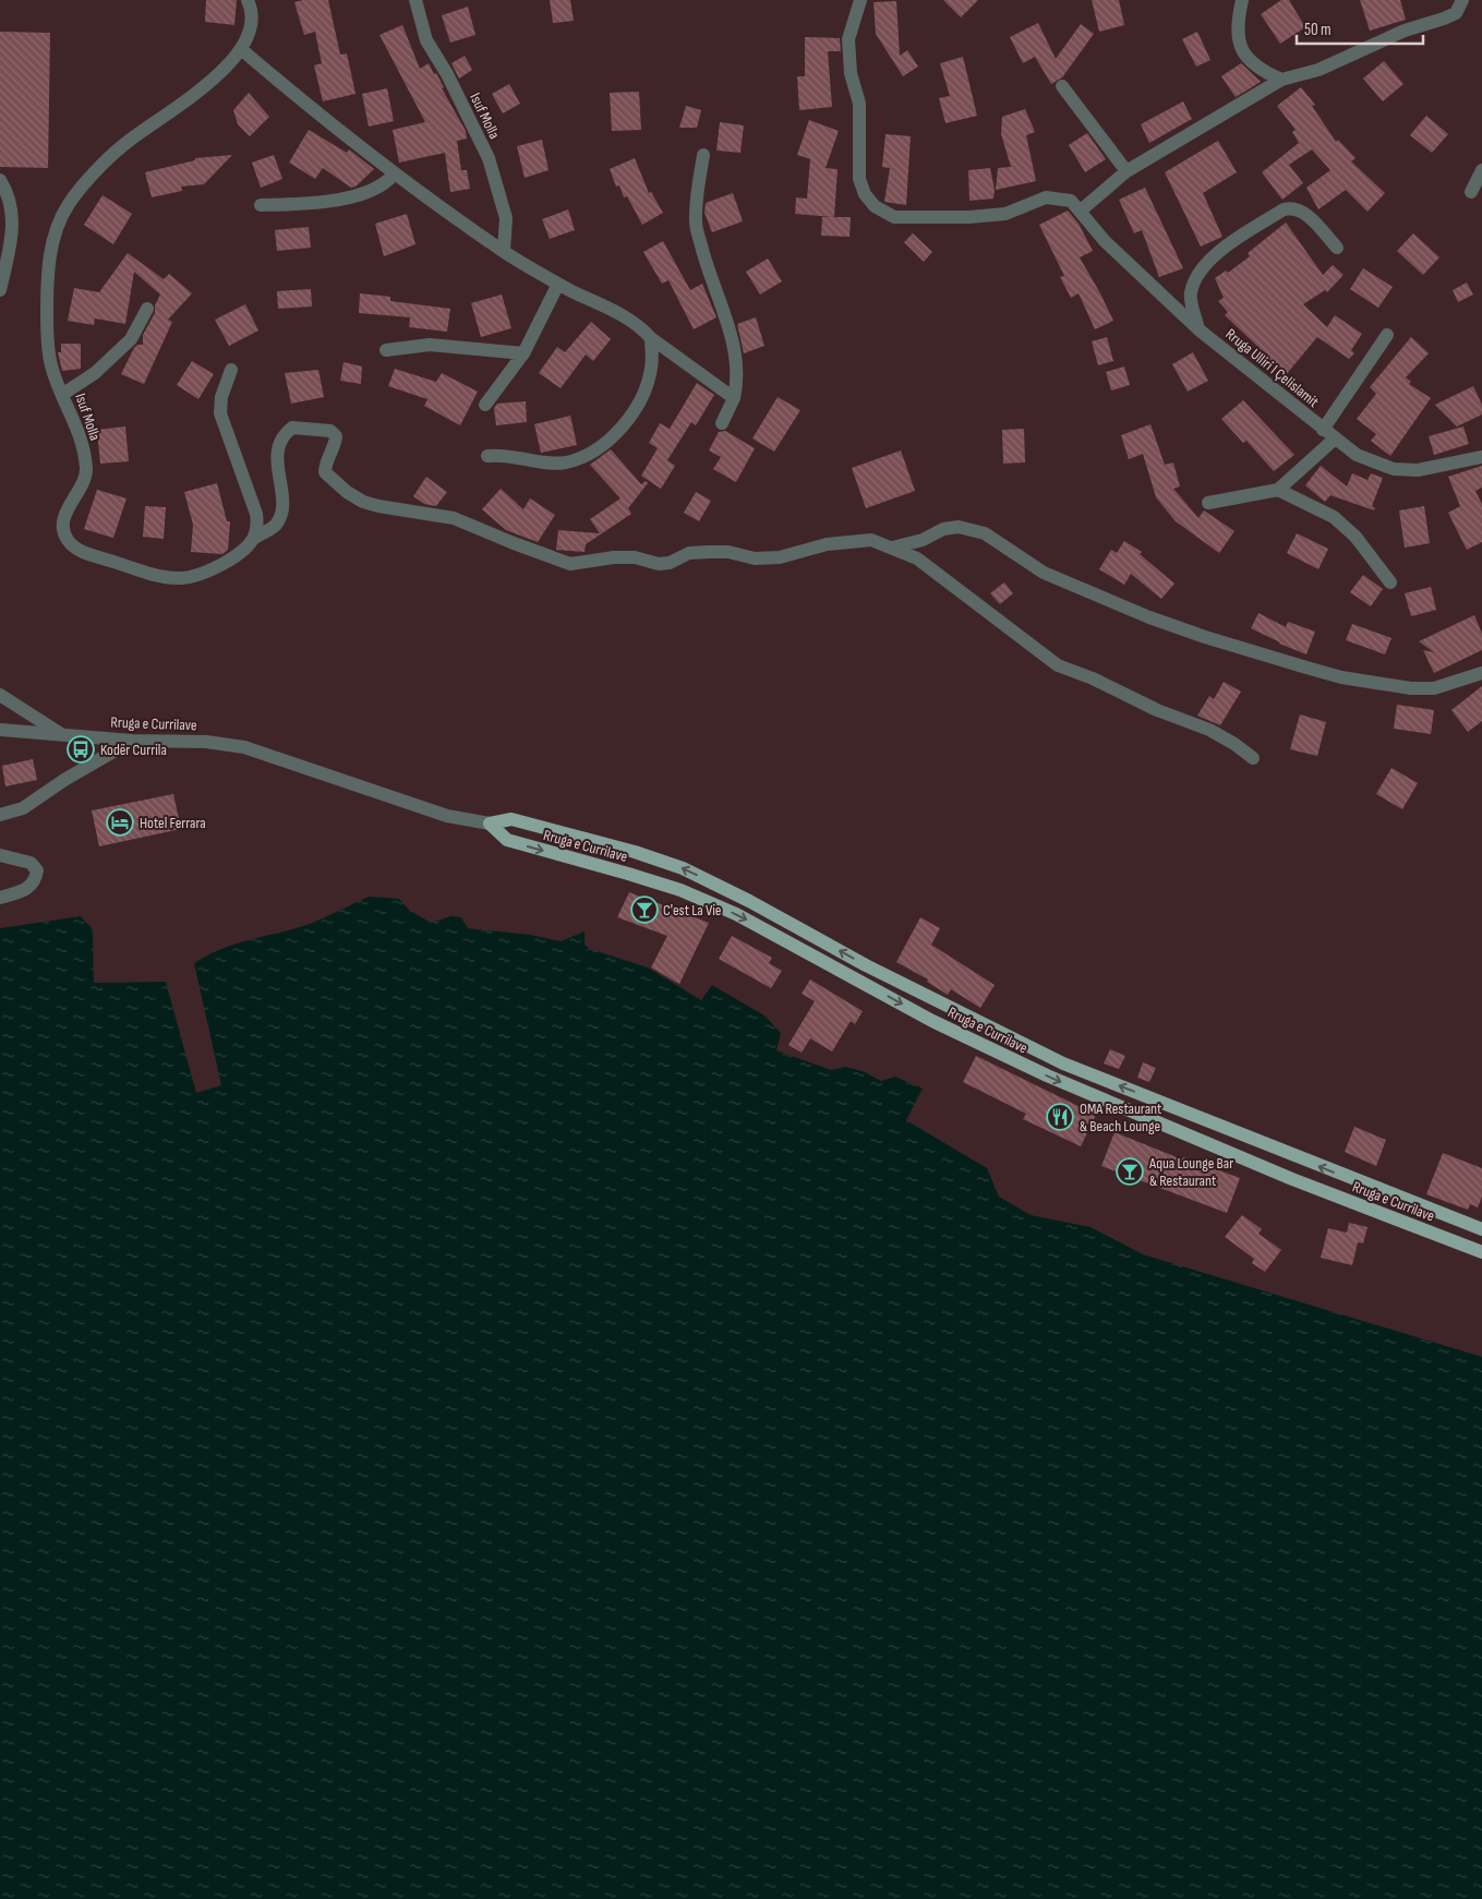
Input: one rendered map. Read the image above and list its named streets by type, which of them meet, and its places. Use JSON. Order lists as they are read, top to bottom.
{
  "streets": {
    "main road": ["Rruga e Currilave"],
    "street": ["Isuf Molla", "Rruga Ulliri I Çelislamit"]
  },
  "places": {
    "bus stop": ["Kodër Currila"],
    "hotel": ["Hotel Ferrara"],
    "bar": ["C'est La Vie", "Aqua Lounge Bar & Restaurant"],
    "restaurant": ["OMA Restaurant & Beach Lounge"]
  },
  "scale_bar": "50 m"
}
